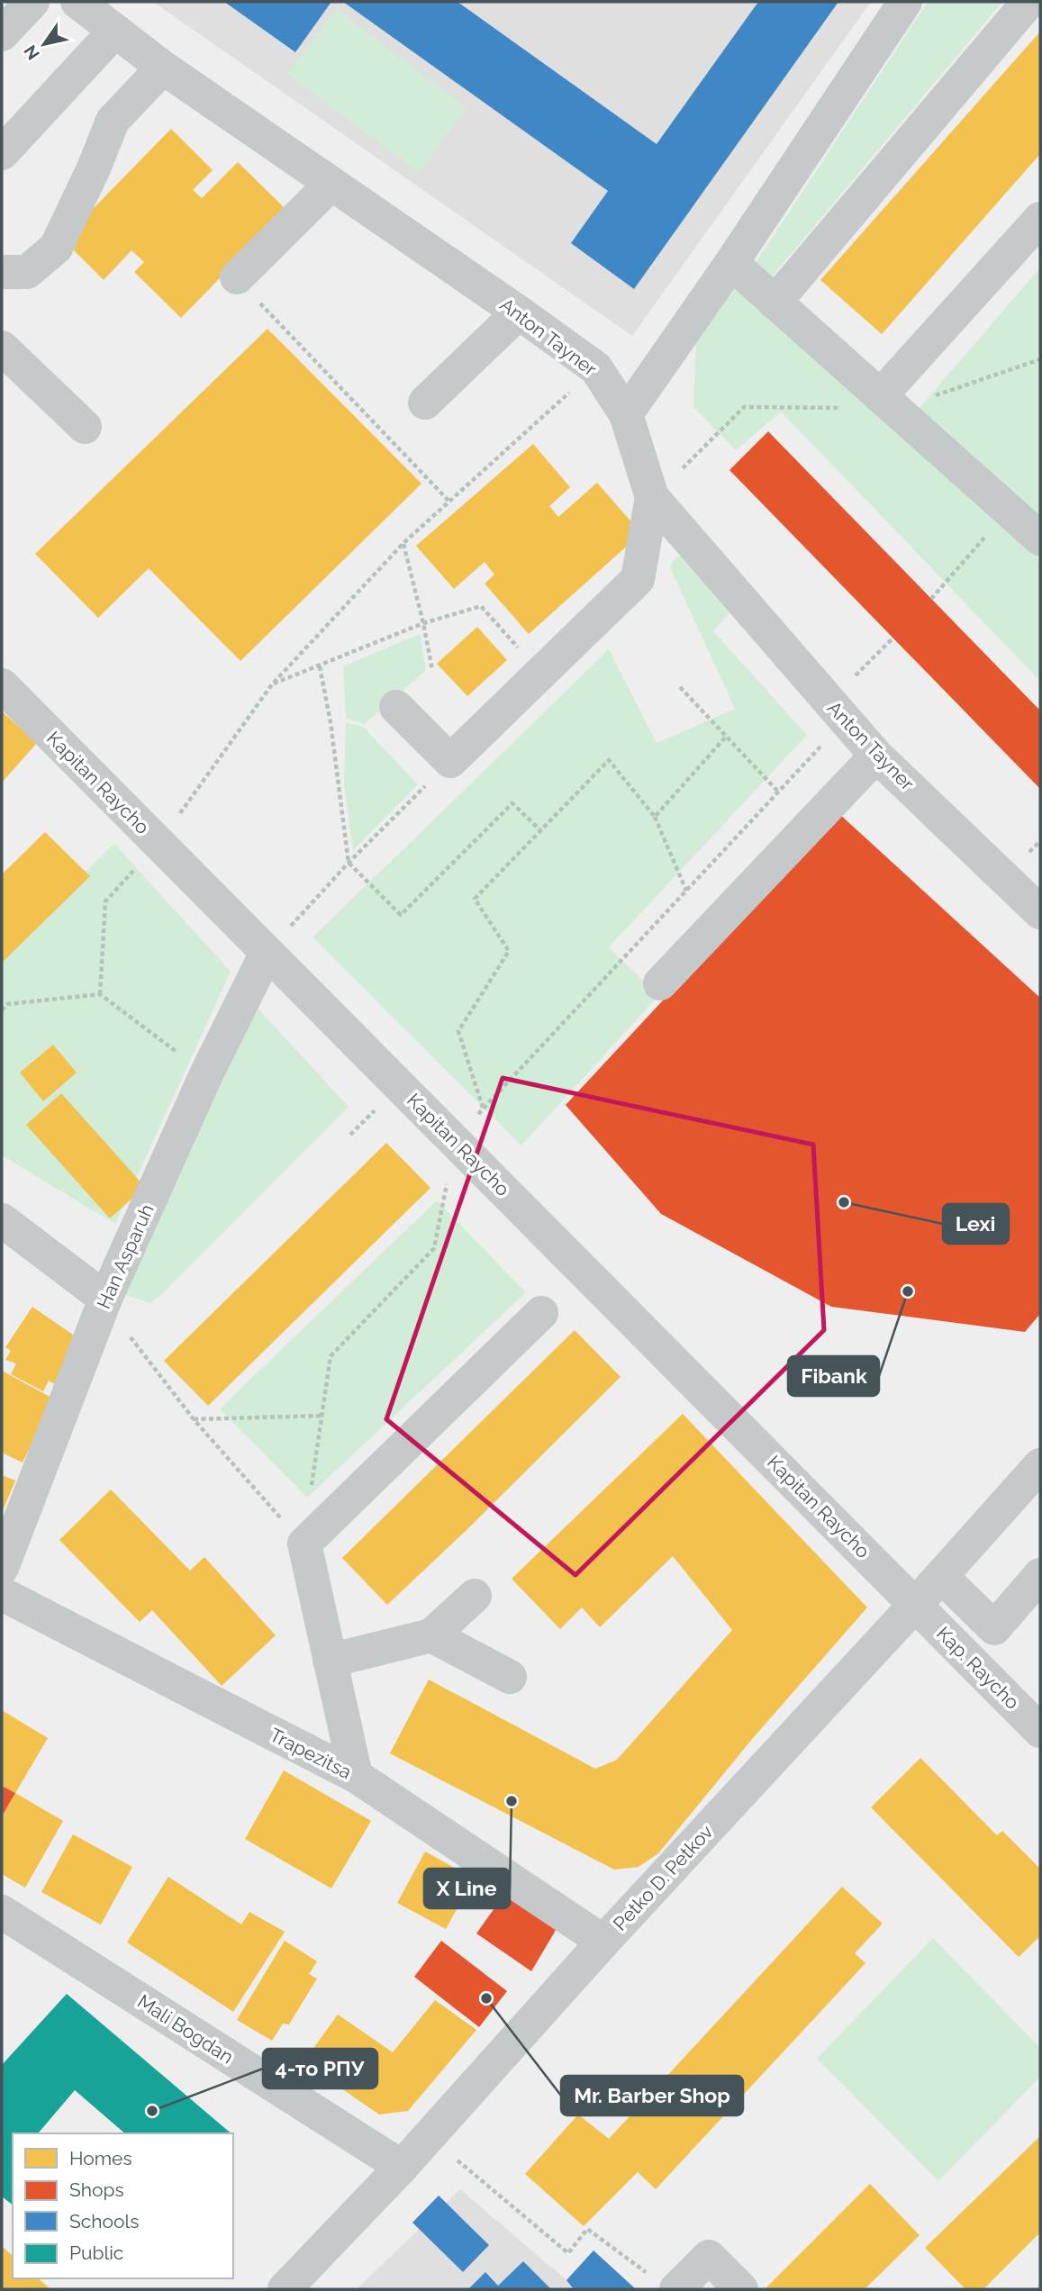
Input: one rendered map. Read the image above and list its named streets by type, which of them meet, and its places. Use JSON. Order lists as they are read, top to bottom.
{
  "streets": {
    "street": [
      "Anton Tayner",
      "Kapitan Raycho",
      "Han Asparuh",
      "Kap. Raycho",
      "Trapezitsa",
      "Petko D. Petkov",
      "Mali Bogdan"
    ]
  },
  "crossings": [
    ["Kapitan Raycho", "Han Asparuh"],
    ["Kapitan Raycho", "Kap. Raycho"],
    ["Kapitan Raycho", "Petko D. Petkov"],
    ["Kap. Raycho", "Petko D. Petkov"],
    ["Trapezitsa", "Petko D. Petkov"],
    ["Petko D. Petkov", "Mali Bogdan"]
  ],
  "places": [
    "Lexi",
    "Fibank",
    "X Line",
    "Mr. Barber Shop",
    "4-то РПУ"
  ],
  "legend": [
    "Homes",
    "Shops",
    "Schools",
    "Public"
  ],
  "north": "bottom left"
}
